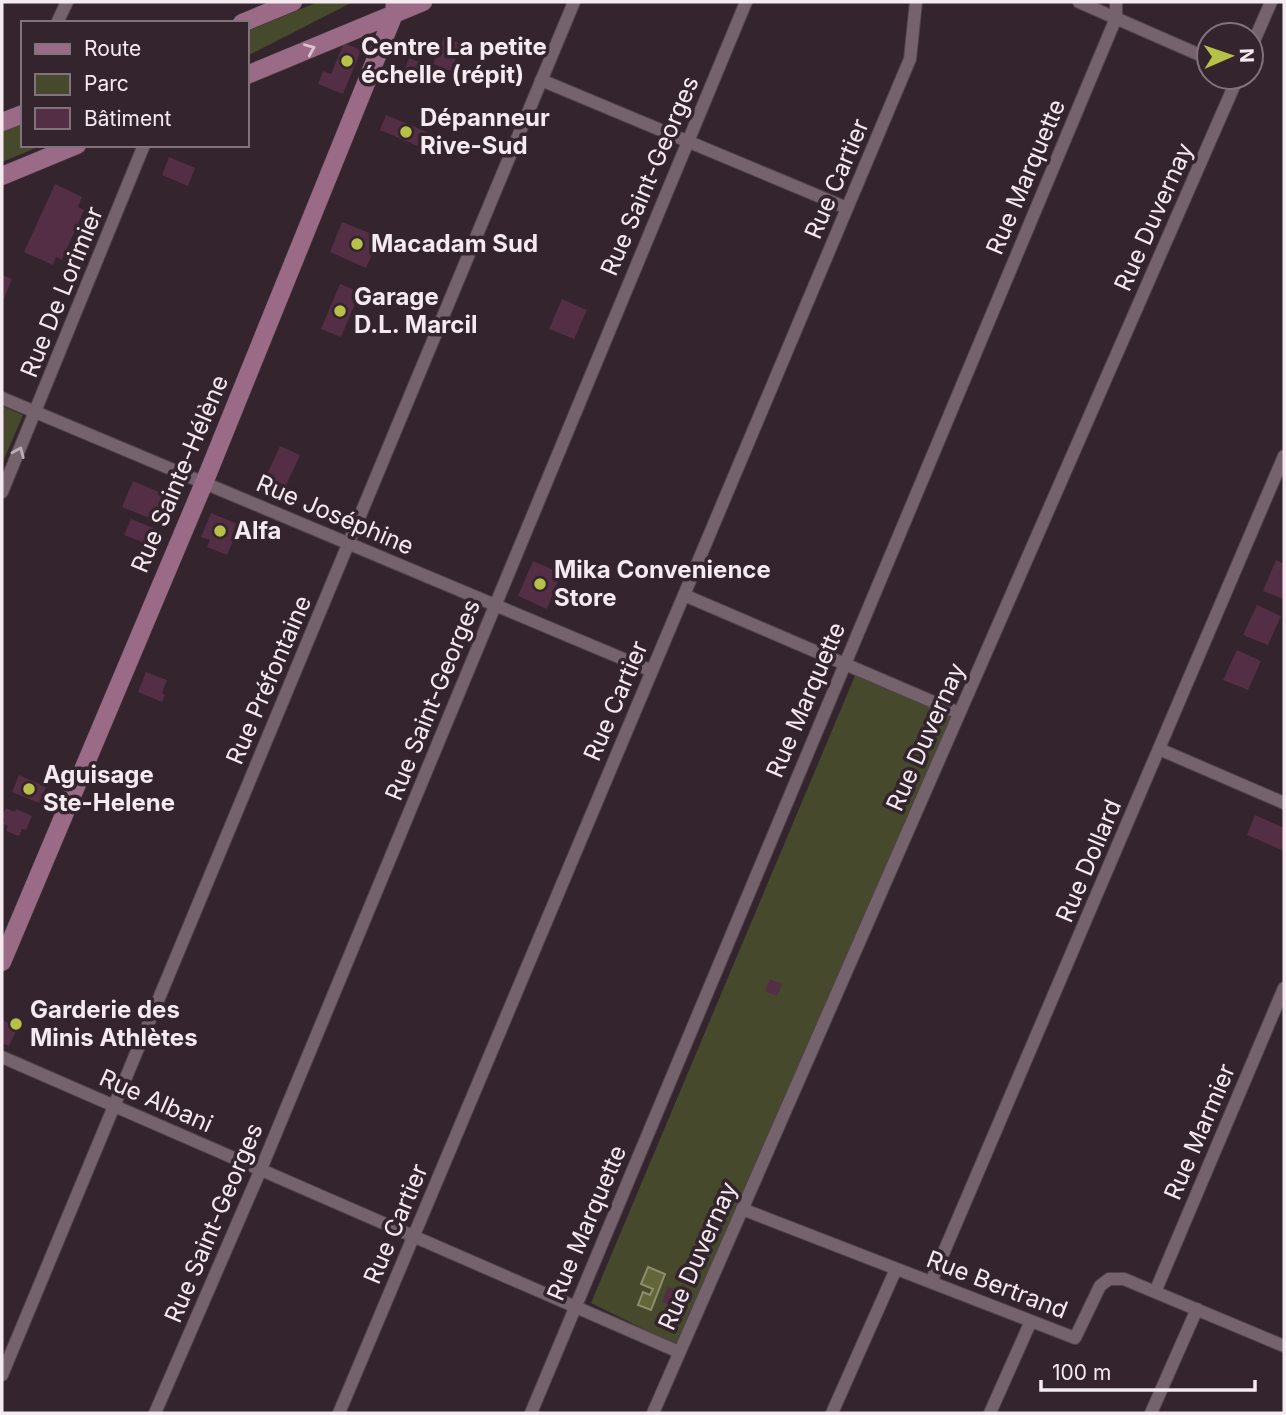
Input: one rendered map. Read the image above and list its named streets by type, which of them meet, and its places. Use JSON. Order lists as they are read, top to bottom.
{
  "streets": {
    "street": [
      "Rue Saint-Georges",
      "Rue Marquette",
      "Rue Cartier",
      "Rue Duvernay",
      "Rue De Lorimier",
      "Rue Sainte-Hélène",
      "Rue Joséphine",
      "Rue Préfontaine",
      "Rue Dollard",
      "Rue Albani",
      "Rue Marmier",
      "Rue Bertrand"
    ]
  },
  "crossings": [
    ["Rue Saint-Georges", "Rue Joséphine"],
    ["Rue Saint-Georges", "Rue Albani"],
    ["Rue Marquette", "Rue Albani"],
    ["Rue Cartier", "Rue Joséphine"],
    ["Rue Cartier", "Rue Albani"],
    ["Rue Duvernay", "Rue Albani"],
    ["Rue Duvernay", "Rue Bertrand"],
    ["Rue De Lorimier", "Rue Joséphine"],
    ["Rue Sainte-Hélène", "Rue Joséphine"],
    ["Rue Joséphine", "Rue Préfontaine"],
    ["Rue Préfontaine", "Rue Albani"],
    ["Rue Dollard", "Rue Bertrand"],
    ["Rue Marmier", "Rue Bertrand"]
  ],
  "places": [
    "Centre La petite échelle (répit)",
    "Dépanneur Rive-Sud",
    "Macadam Sud",
    "Garage D.L. Marcil",
    "Alfa",
    "Mika Convenience Store",
    "Aguisage Ste-Helene",
    "Garderie des Minis Athlètes"
  ],
  "legend": ["Route", "Parc", "Bâtiment"],
  "scale_bar": "100 m",
  "north": "right"
}
